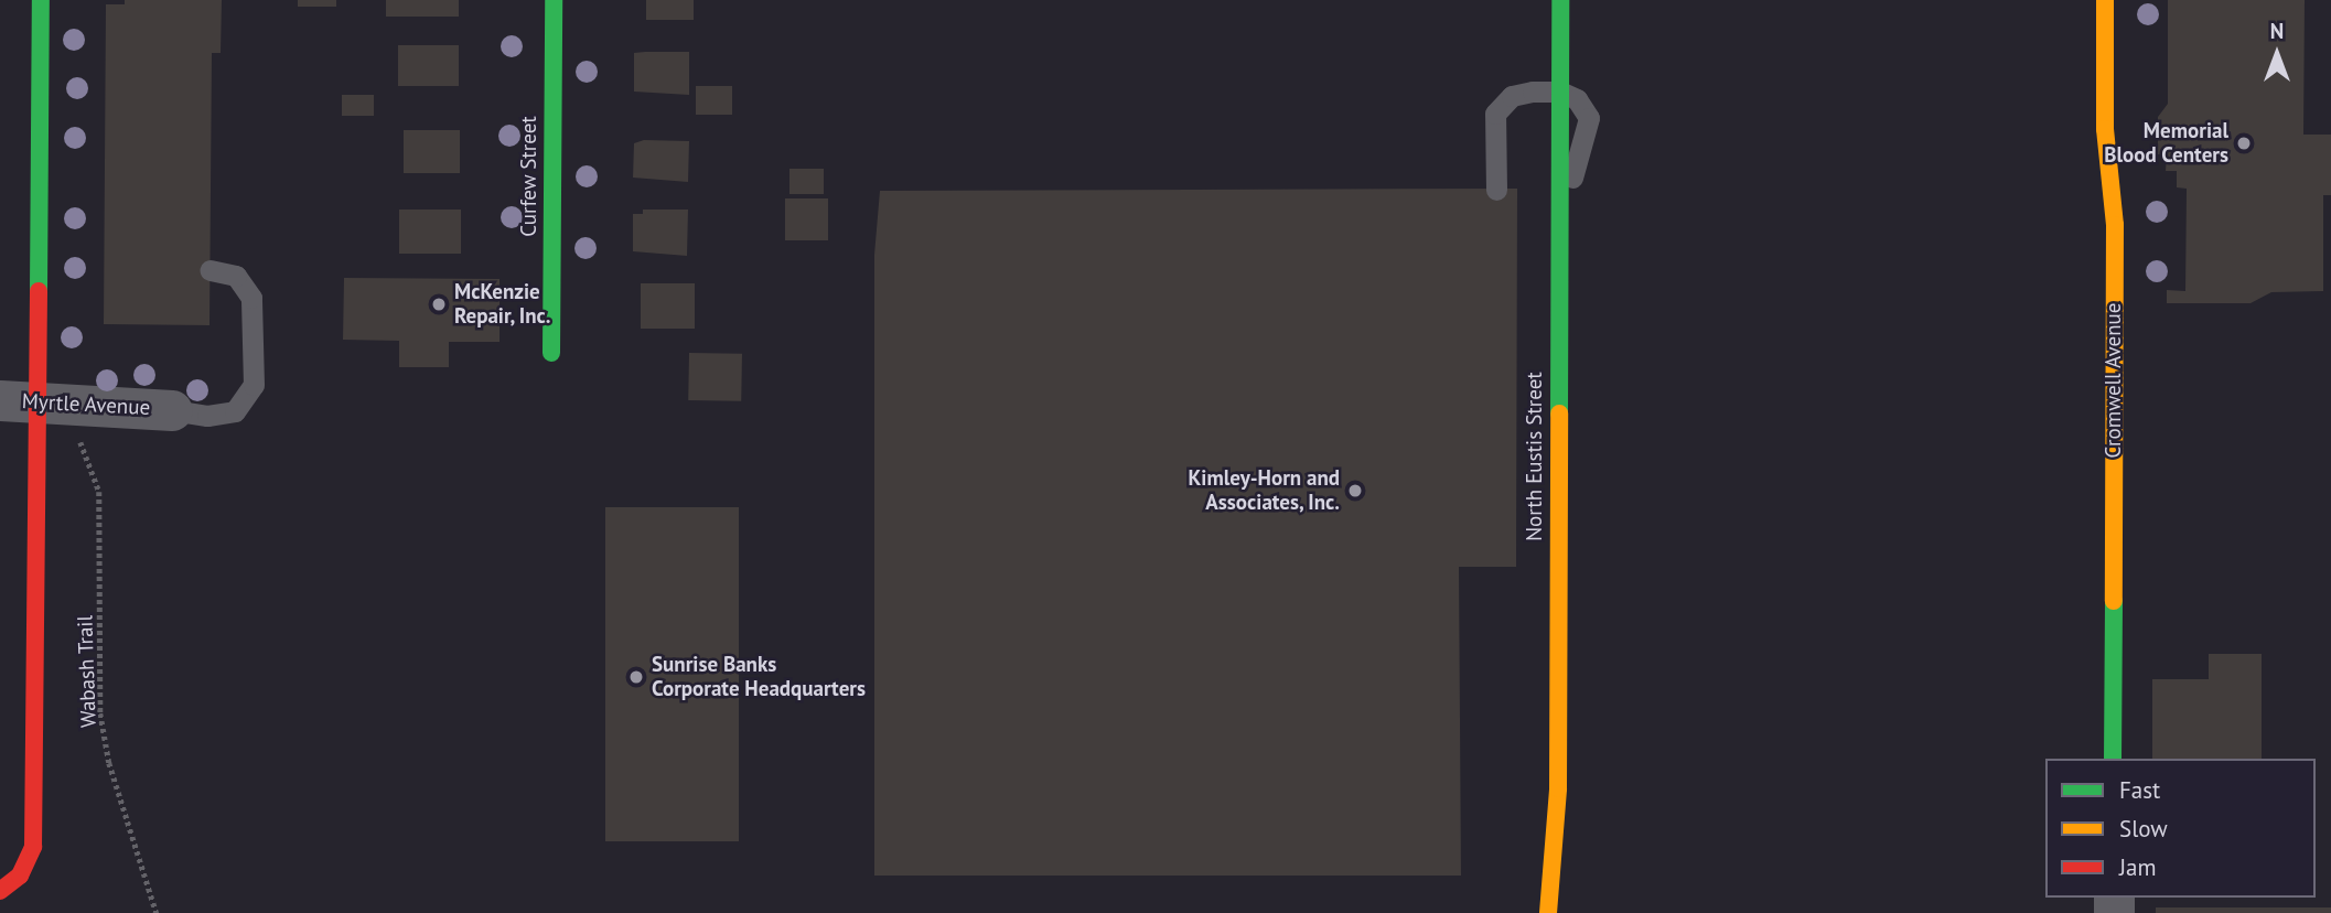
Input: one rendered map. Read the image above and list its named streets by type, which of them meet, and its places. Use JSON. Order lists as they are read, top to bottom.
{
  "streets": {
    "street": [
      "Curfew Street",
      "Cromwell Avenue",
      "Myrtle Avenue",
      "North Eustis Street"
    ],
    "path": ["Wabash Trail"]
  },
  "places": [
    "Memorial Blood Centers",
    "McKenzie Repair, Inc.",
    "Kimley-Horn and Associates, Inc.",
    "Sunrise Banks Corporate Headquarters"
  ],
  "legend": ["Fast", "Slow", "Jam"],
  "north": "top"
}
